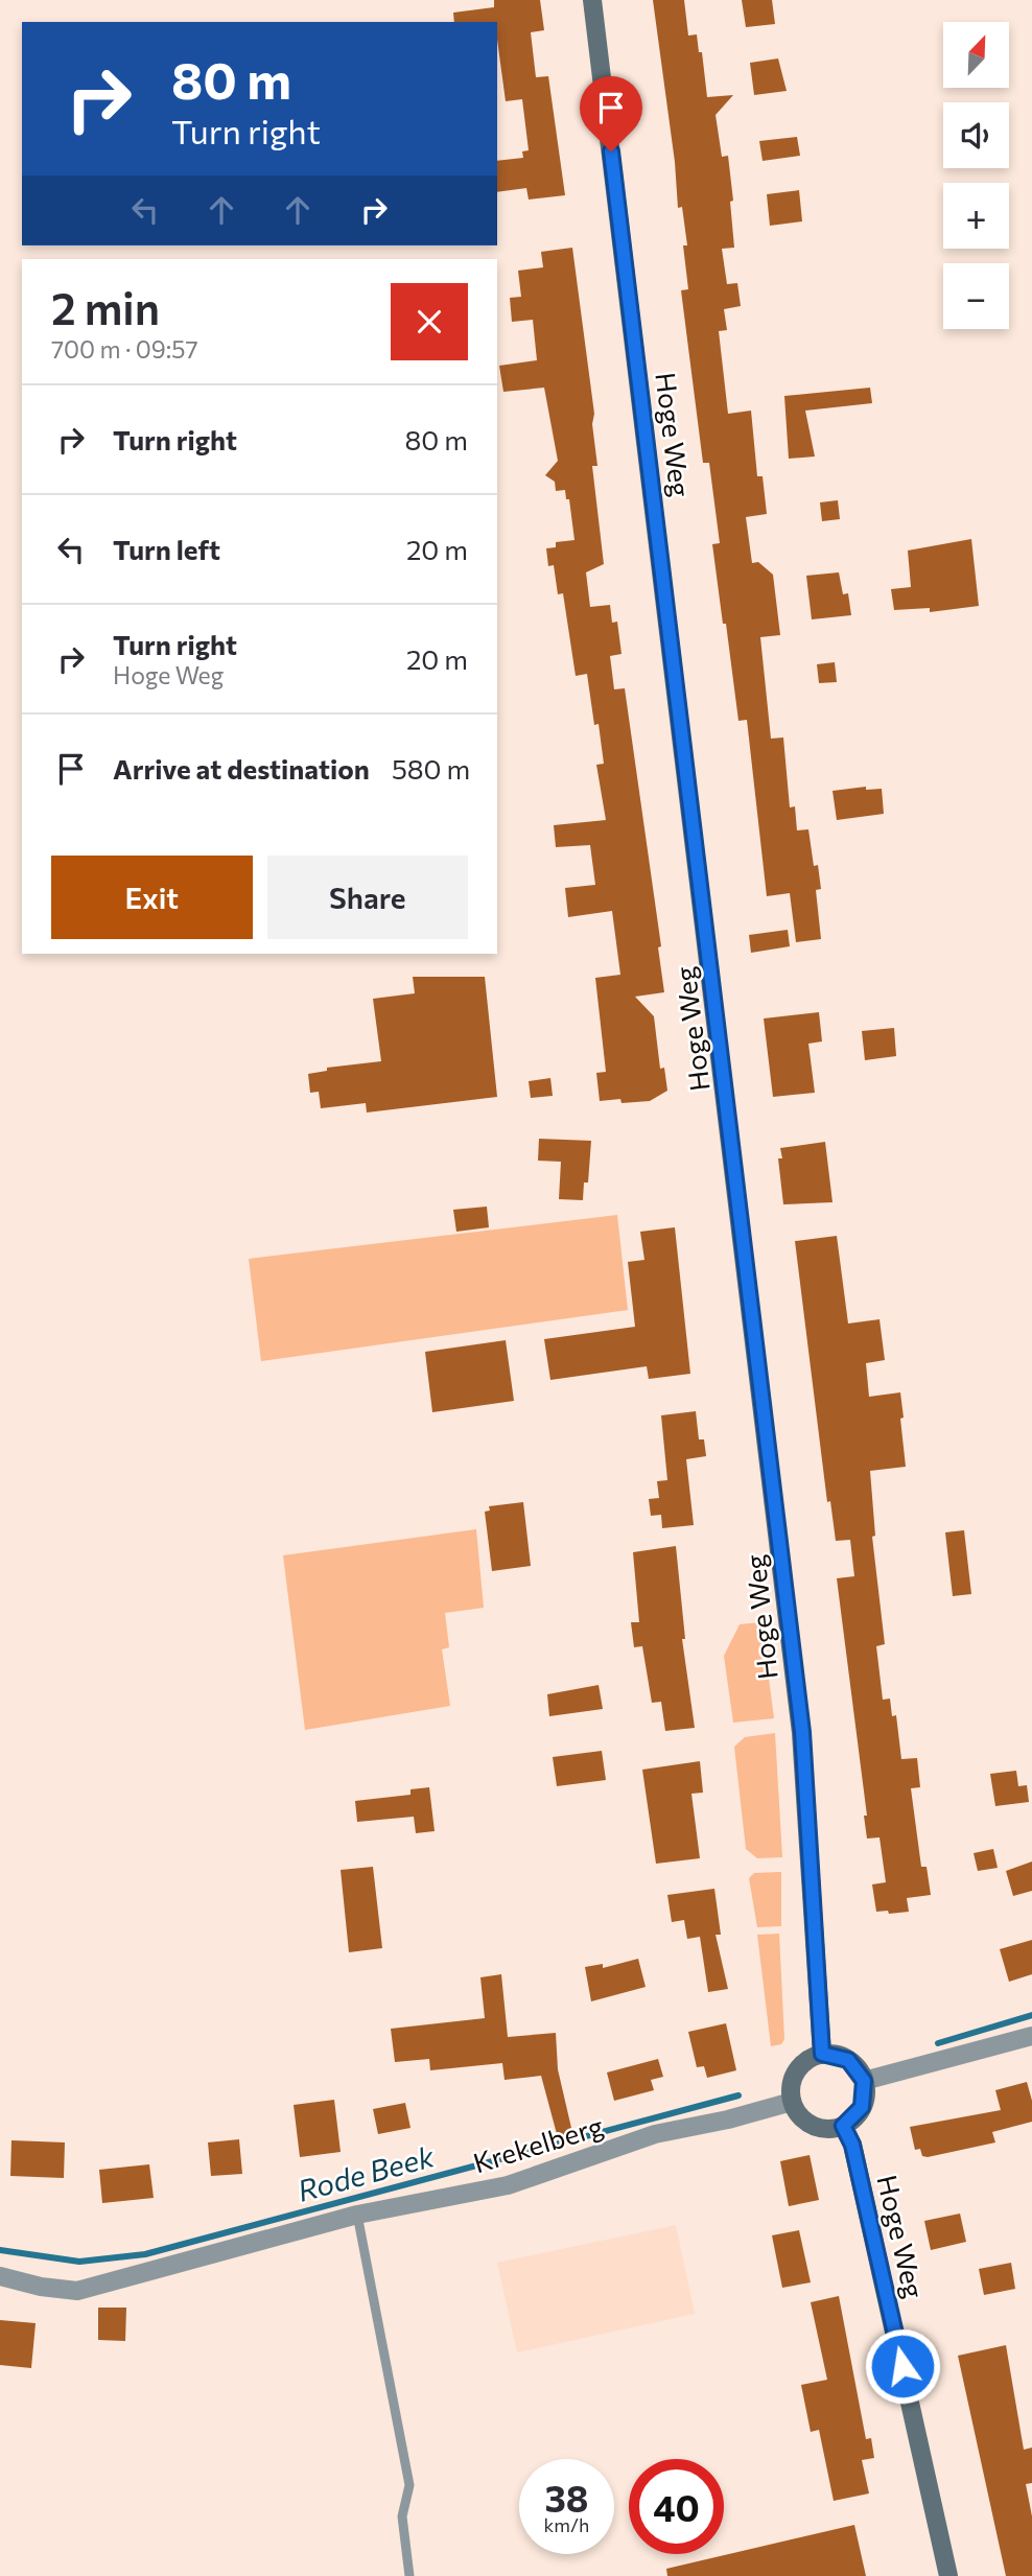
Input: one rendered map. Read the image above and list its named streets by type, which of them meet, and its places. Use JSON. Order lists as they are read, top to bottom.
{
  "streets": {
    "street": ["Hoge Weg", "Krekelberg"]
  },
  "crossings": [
    ["Hoge Weg", "Krekelberg"]
  ],
  "water": ["Rode Beek"],
  "north": "top right",
  "page": {
    "map_buttons": ["+", "−"],
    "turn": ["80 m", "Turn right"],
    "heading": ["2 min", "700 m · 09:57"],
    "list": [
      {
        "name": "Turn right",
        "value": "80 m"
      },
      {
        "name": "Turn left",
        "value": "20 m"
      },
      {
        "name": "Turn right",
        "note": "Hoge Weg",
        "value": "20 m"
      },
      {
        "name": "Arrive at destination",
        "value": "580 m"
      }
    ],
    "buttons": ["Exit", "Share"],
    "speed": "38 km/h",
    "limit": "40"
  }
}
